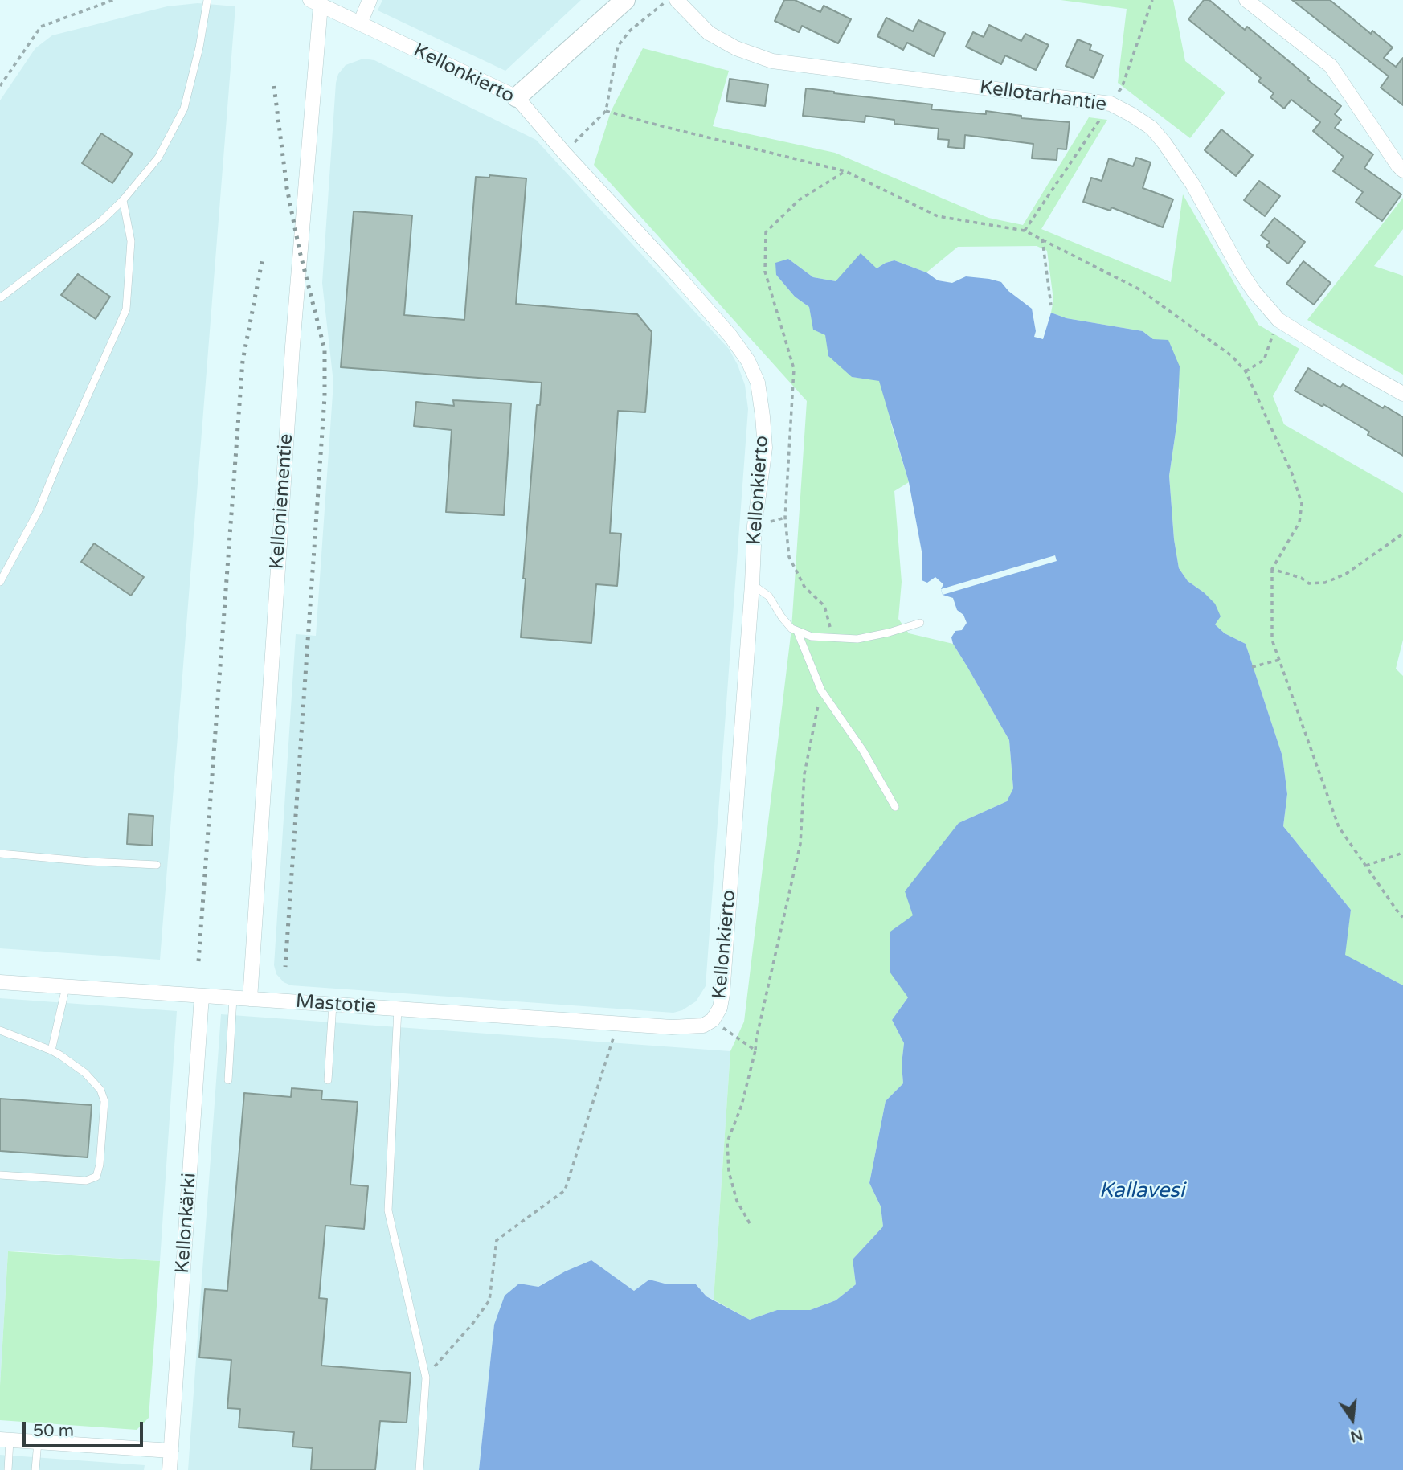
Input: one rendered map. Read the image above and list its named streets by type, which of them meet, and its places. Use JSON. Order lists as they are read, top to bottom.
{
  "streets": {
    "street": [
      "Kellonkierto",
      "Kellotarhantie",
      "Kelloniementie",
      "Mastotie",
      "Kellonkärki"
    ]
  },
  "crossings": [
    ["Kellonkierto", "Kelloniementie"],
    ["Kellonkierto", "Mastotie"],
    ["Kelloniementie", "Mastotie"],
    ["Mastotie", "Kellonkärki"]
  ],
  "water": ["Kallavesi"],
  "scale_bar": "50 m",
  "north": "bottom"
}
